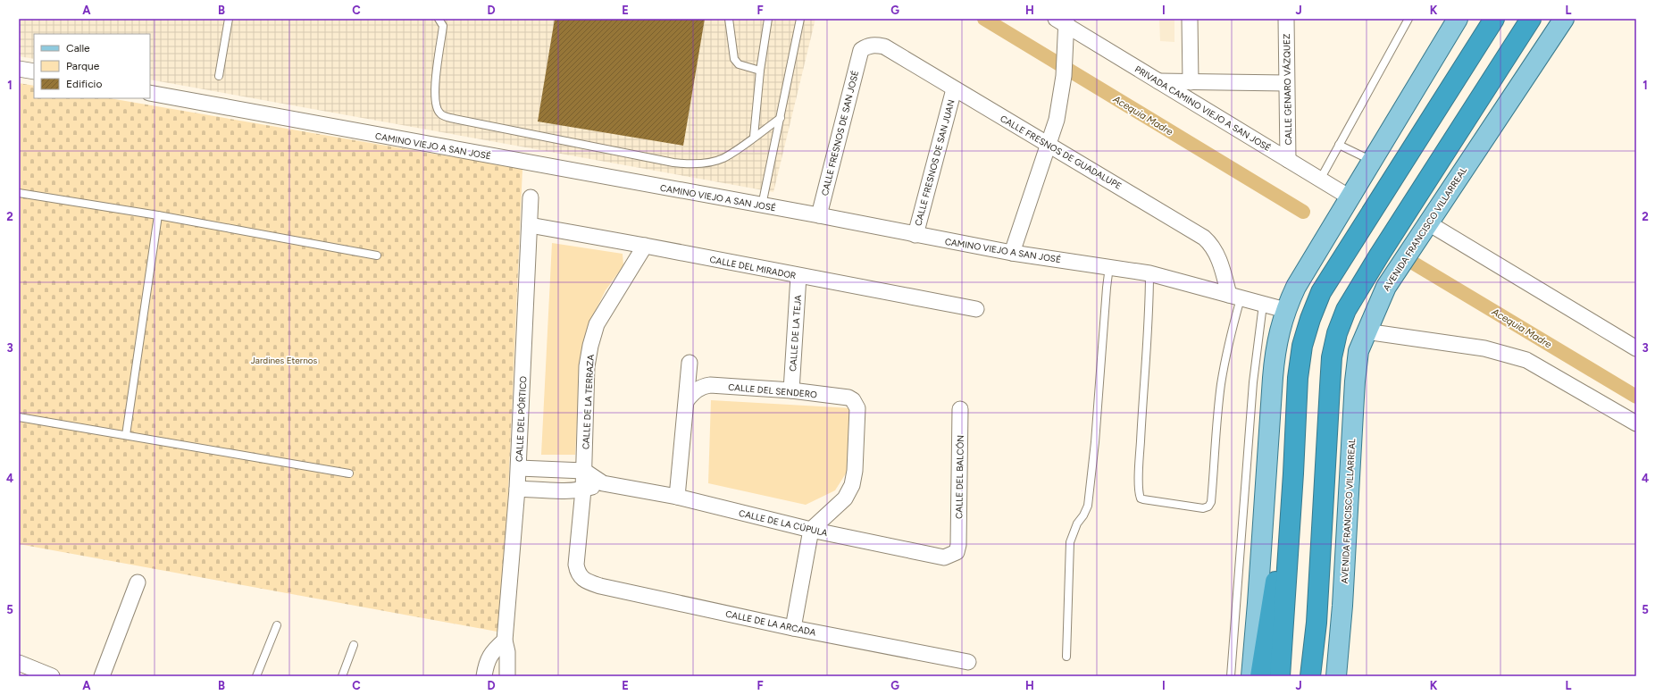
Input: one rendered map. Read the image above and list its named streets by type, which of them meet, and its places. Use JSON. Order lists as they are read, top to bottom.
{
  "streets": {
    "main road": ["AVENIDA FRANCISCO VILLARREAL"],
    "street": [
      "CALLE GENARO VÁZQUEZ",
      "PRIVADA CAMINO VIEJO A SAN JOSÉ",
      "CALLE FRESNOS DE SAN JOSÉ",
      "CAMINO VIEJO A SAN JOSÉ",
      "CALLE FRESNOS DE GUADALUPE",
      "CALLE FRESNOS DE SAN JUAN",
      "CALLE DEL MIRADOR",
      "CALLE DE LA TEJA",
      "CALLE DEL SENDERO",
      "CALLE DE LA TERRAZA",
      "CALLE DEL PÓRTICO",
      "CALLE DEL BALCÓN",
      "CALLE DE LA CÚPULA",
      "CALLE DE LA ARCADA"
    ]
  },
  "crossings": [
    ["CALLE GENARO VÁZQUEZ", "PRIVADA CAMINO VIEJO A SAN JOSÉ"],
    ["CALLE FRESNOS DE SAN JOSÉ", "CAMINO VIEJO A SAN JOSÉ"],
    ["CALLE FRESNOS DE SAN JOSÉ", "CALLE FRESNOS DE GUADALUPE"],
    ["CAMINO VIEJO A SAN JOSÉ", "CALLE FRESNOS DE GUADALUPE"],
    ["CAMINO VIEJO A SAN JOSÉ", "CALLE FRESNOS DE SAN JUAN"],
    ["CALLE FRESNOS DE GUADALUPE", "CALLE FRESNOS DE SAN JUAN"],
    ["CALLE DEL MIRADOR", "CALLE DE LA TEJA"],
    ["CALLE DEL MIRADOR", "CALLE DE LA TERRAZA"],
    ["CALLE DEL MIRADOR", "CALLE DEL PÓRTICO"],
    ["CALLE DE LA TEJA", "CALLE DEL SENDERO"],
    ["CALLE DEL SENDERO", "CALLE DE LA CÚPULA"],
    ["CALLE DE LA TERRAZA", "CALLE DE LA CÚPULA"],
    ["CALLE DE LA TERRAZA", "CALLE DE LA ARCADA"],
    ["CALLE DEL PÓRTICO", "CALLE DE LA CÚPULA"],
    ["CALLE DEL BALCÓN", "CALLE DE LA CÚPULA"]
  ],
  "water": ["Acequia Madre"],
  "parks": ["Jardines Eternos"],
  "legend": ["Calle", "Parque", "Edificio"],
  "grid": {
    "columns": [
      "A",
      "B",
      "C",
      "D",
      "E",
      "F",
      "G",
      "H",
      "I",
      "J",
      "K",
      "L"
    ],
    "rows": [
      "1",
      "2",
      "3",
      "4",
      "5"
    ]
  }
}
